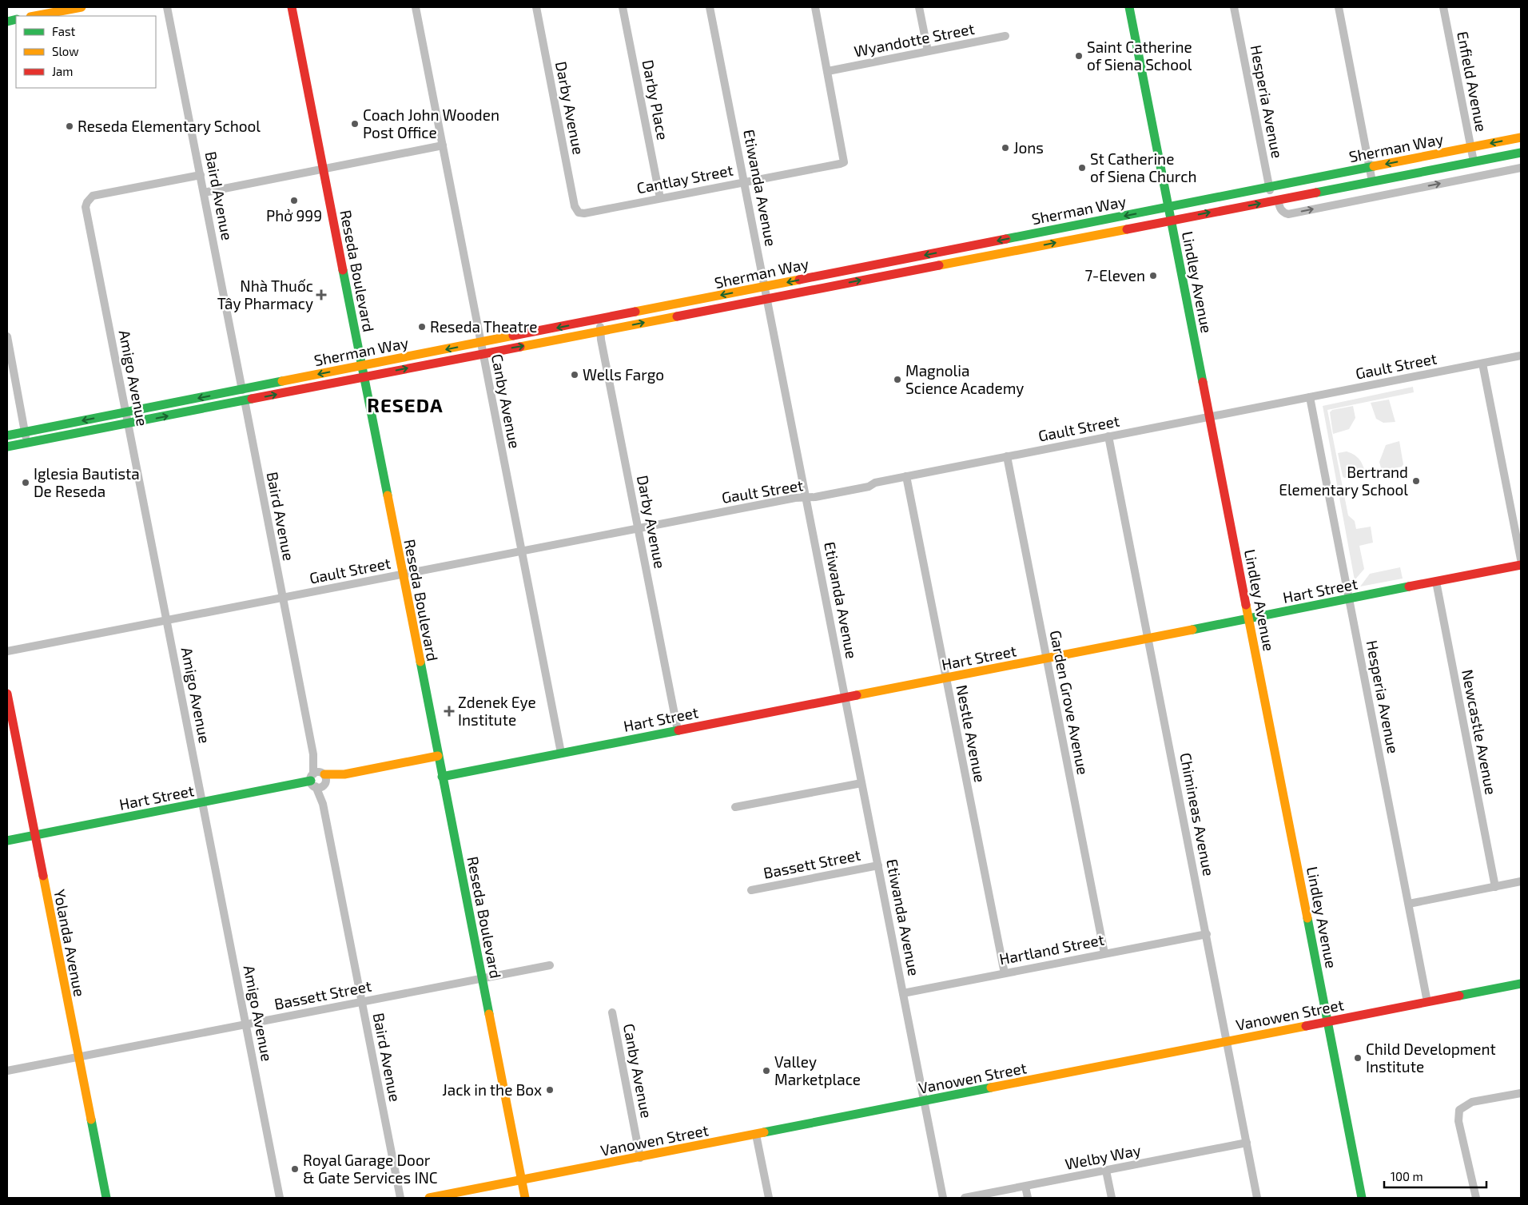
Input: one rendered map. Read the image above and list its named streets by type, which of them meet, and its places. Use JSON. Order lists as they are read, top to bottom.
{
  "streets": {
    "main road": [
      "Sherman Way",
      "Reseda Boulevard",
      "Lindley Avenue",
      "Hart Street",
      "Yolanda Avenue",
      "Vanowen Street"
    ],
    "street": [
      "Wyandotte Street",
      "Enfield Avenue",
      "Darby Place",
      "Hesperia Avenue",
      "Darby Avenue",
      "Cantlay Street",
      "Etiwanda Avenue",
      "Baird Avenue",
      "Gault Street",
      "Amigo Avenue",
      "Canby Avenue",
      "Garden Grove Avenue",
      "Newcastle Avenue",
      "Nestle Avenue",
      "Chimineas Avenue",
      "Bassett Street",
      "Hartland Street",
      "Welby Way"
    ]
  },
  "crossings": [
    ["Wyandotte Street", "Cantlay Street"],
    ["Enfield Avenue", "Sherman Way"],
    ["Darby Place", "Cantlay Street"],
    ["Hesperia Avenue", "Sherman Way"],
    ["Hesperia Avenue", "Gault Street"],
    ["Hesperia Avenue", "Hart Street"],
    ["Hesperia Avenue", "Vanowen Street"],
    ["Darby Avenue", "Sherman Way"],
    ["Darby Avenue", "Cantlay Street"],
    ["Darby Avenue", "Gault Street"],
    ["Darby Avenue", "Hart Street"],
    ["Sherman Way", "Etiwanda Avenue"],
    ["Sherman Way", "Baird Avenue"],
    ["Sherman Way", "Reseda Boulevard"],
    ["Sherman Way", "Lindley Avenue"],
    ["Sherman Way", "Amigo Avenue"],
    ["Sherman Way", "Canby Avenue"],
    ["Cantlay Street", "Etiwanda Avenue"],
    ["Etiwanda Avenue", "Gault Street"],
    ["Etiwanda Avenue", "Hart Street"],
    ["Etiwanda Avenue", "Bassett Street"],
    ["Etiwanda Avenue", "Hartland Street"],
    ["Etiwanda Avenue", "Vanowen Street"],
    ["Baird Avenue", "Gault Street"],
    ["Baird Avenue", "Amigo Avenue"],
    ["Baird Avenue", "Hart Street"],
    ["Baird Avenue", "Bassett Street"],
    ["Reseda Boulevard", "Gault Street"],
    ["Reseda Boulevard", "Hart Street"],
    ["Reseda Boulevard", "Bassett Street"],
    ["Reseda Boulevard", "Vanowen Street"],
    ["Lindley Avenue", "Gault Street"],
    ["Lindley Avenue", "Hart Street"],
    ["Lindley Avenue", "Vanowen Street"],
    ["Gault Street", "Amigo Avenue"],
    ["Gault Street", "Canby Avenue"],
    ["Gault Street", "Garden Grove Avenue"],
    ["Gault Street", "Nestle Avenue"],
    ["Gault Street", "Chimineas Avenue"],
    ["Amigo Avenue", "Hart Street"],
    ["Amigo Avenue", "Bassett Street"],
    ["Canby Avenue", "Hart Street"],
    ["Canby Avenue", "Vanowen Street"],
    ["Hart Street", "Garden Grove Avenue"],
    ["Hart Street", "Newcastle Avenue"],
    ["Hart Street", "Nestle Avenue"],
    ["Hart Street", "Chimineas Avenue"],
    ["Hart Street", "Yolanda Avenue"],
    ["Garden Grove Avenue", "Hartland Street"],
    ["Nestle Avenue", "Hartland Street"],
    ["Chimineas Avenue", "Hartland Street"],
    ["Chimineas Avenue", "Vanowen Street"],
    ["Chimineas Avenue", "Welby Way"],
    ["Bassett Street", "Yolanda Avenue"]
  ],
  "districts": ["RESEDA"],
  "places": {
    "other": [
      "Saint Catherine of Siena School",
      "Coach John Wooden Post Office",
      "Reseda Elementary School",
      "Jons",
      "St Catherine of Siena Church",
      "Phở 999",
      "7-Eleven",
      "Reseda Theatre",
      "Wells Fargo",
      "Magnolia Science Academy",
      "Bertrand Elementary School",
      "Iglesia Bautista De Reseda",
      "Child Development Institute",
      "Valley Marketplace",
      "Jack in the Box",
      "Royal Garage Door & Gate Services INC"
    ],
    "health": ["Nhà Thuốc Tây Pharmacy", "Zdenek Eye Institute"]
  },
  "legend": ["Fast", "Slow", "Jam"],
  "scale_bar": "100 m"
}
